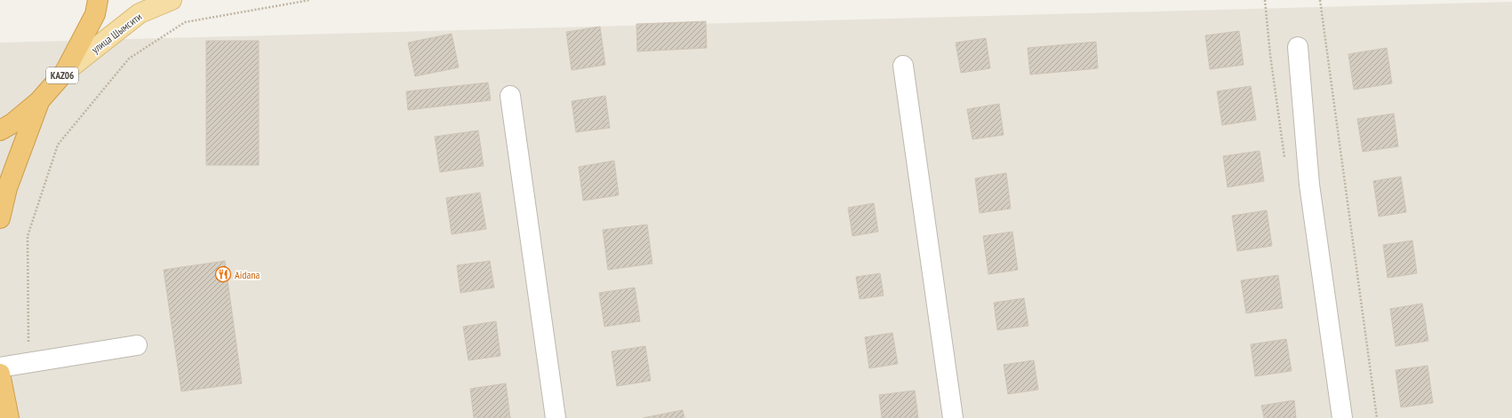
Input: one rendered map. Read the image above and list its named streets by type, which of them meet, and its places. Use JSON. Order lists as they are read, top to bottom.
{
  "streets": {
    "highway": ["KАZ06"],
    "main road": ["улица Шымсити"]
  },
  "crossings": [
    ["улица Шымсити", "KАZ06"]
  ],
  "places": {
    "restaurant": ["Aidana"]
  }
}
